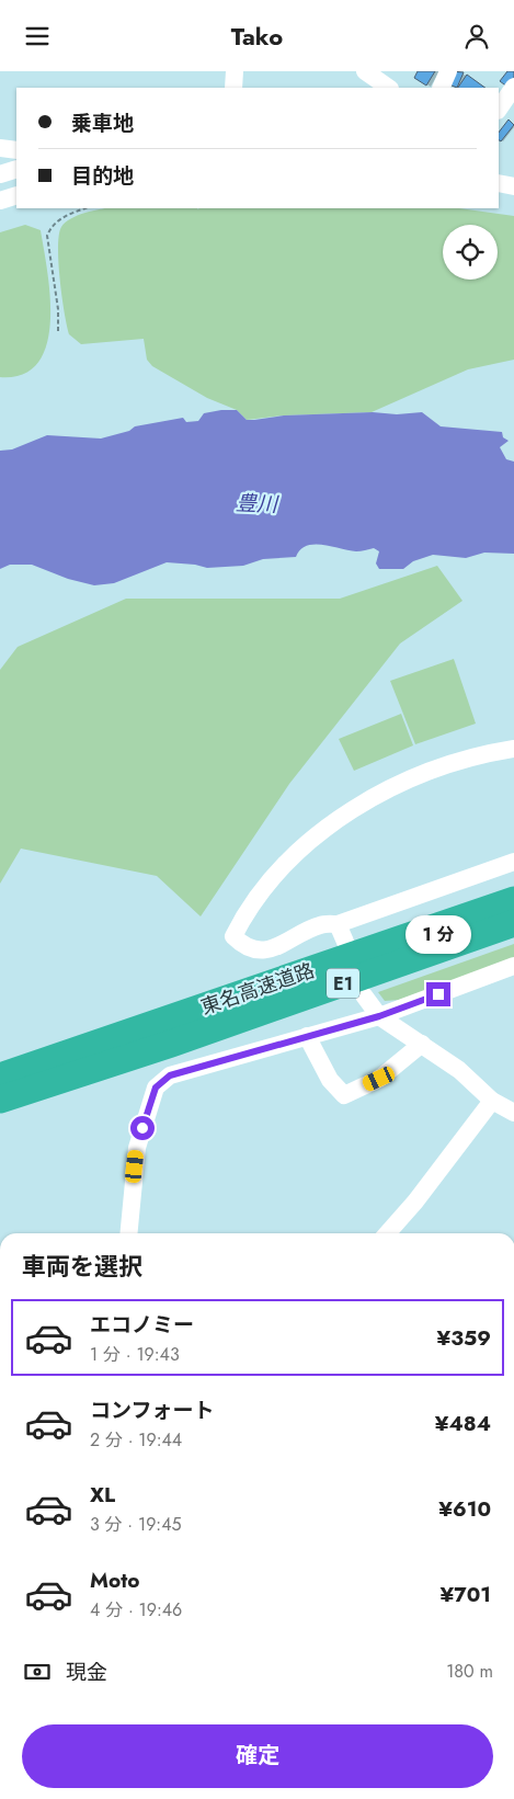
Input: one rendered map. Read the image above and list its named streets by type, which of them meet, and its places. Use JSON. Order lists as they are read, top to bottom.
{
  "streets": {
    "highway": ["E1", "東名高速道路"]
  },
  "water": ["豊川"],
  "page": {
    "header": "Tako",
    "banner": ["乗車地", "目的地"],
    "bubble": "1 分",
    "heading": "車両を選択",
    "list": [
      {
        "name": "エコノミー",
        "note": "1 分 · 19:43",
        "value": "¥359"
      },
      {
        "name": "コンフォート",
        "note": "2 分 · 19:44",
        "value": "¥484"
      },
      {
        "name": "XL",
        "note": "3 分 · 19:45",
        "value": "¥610"
      },
      {
        "name": "Moto",
        "note": "4 分 · 19:46",
        "value": "¥701"
      }
    ],
    "pay": ["現金", "180 m"],
    "buttons": "確定"
  }
}
